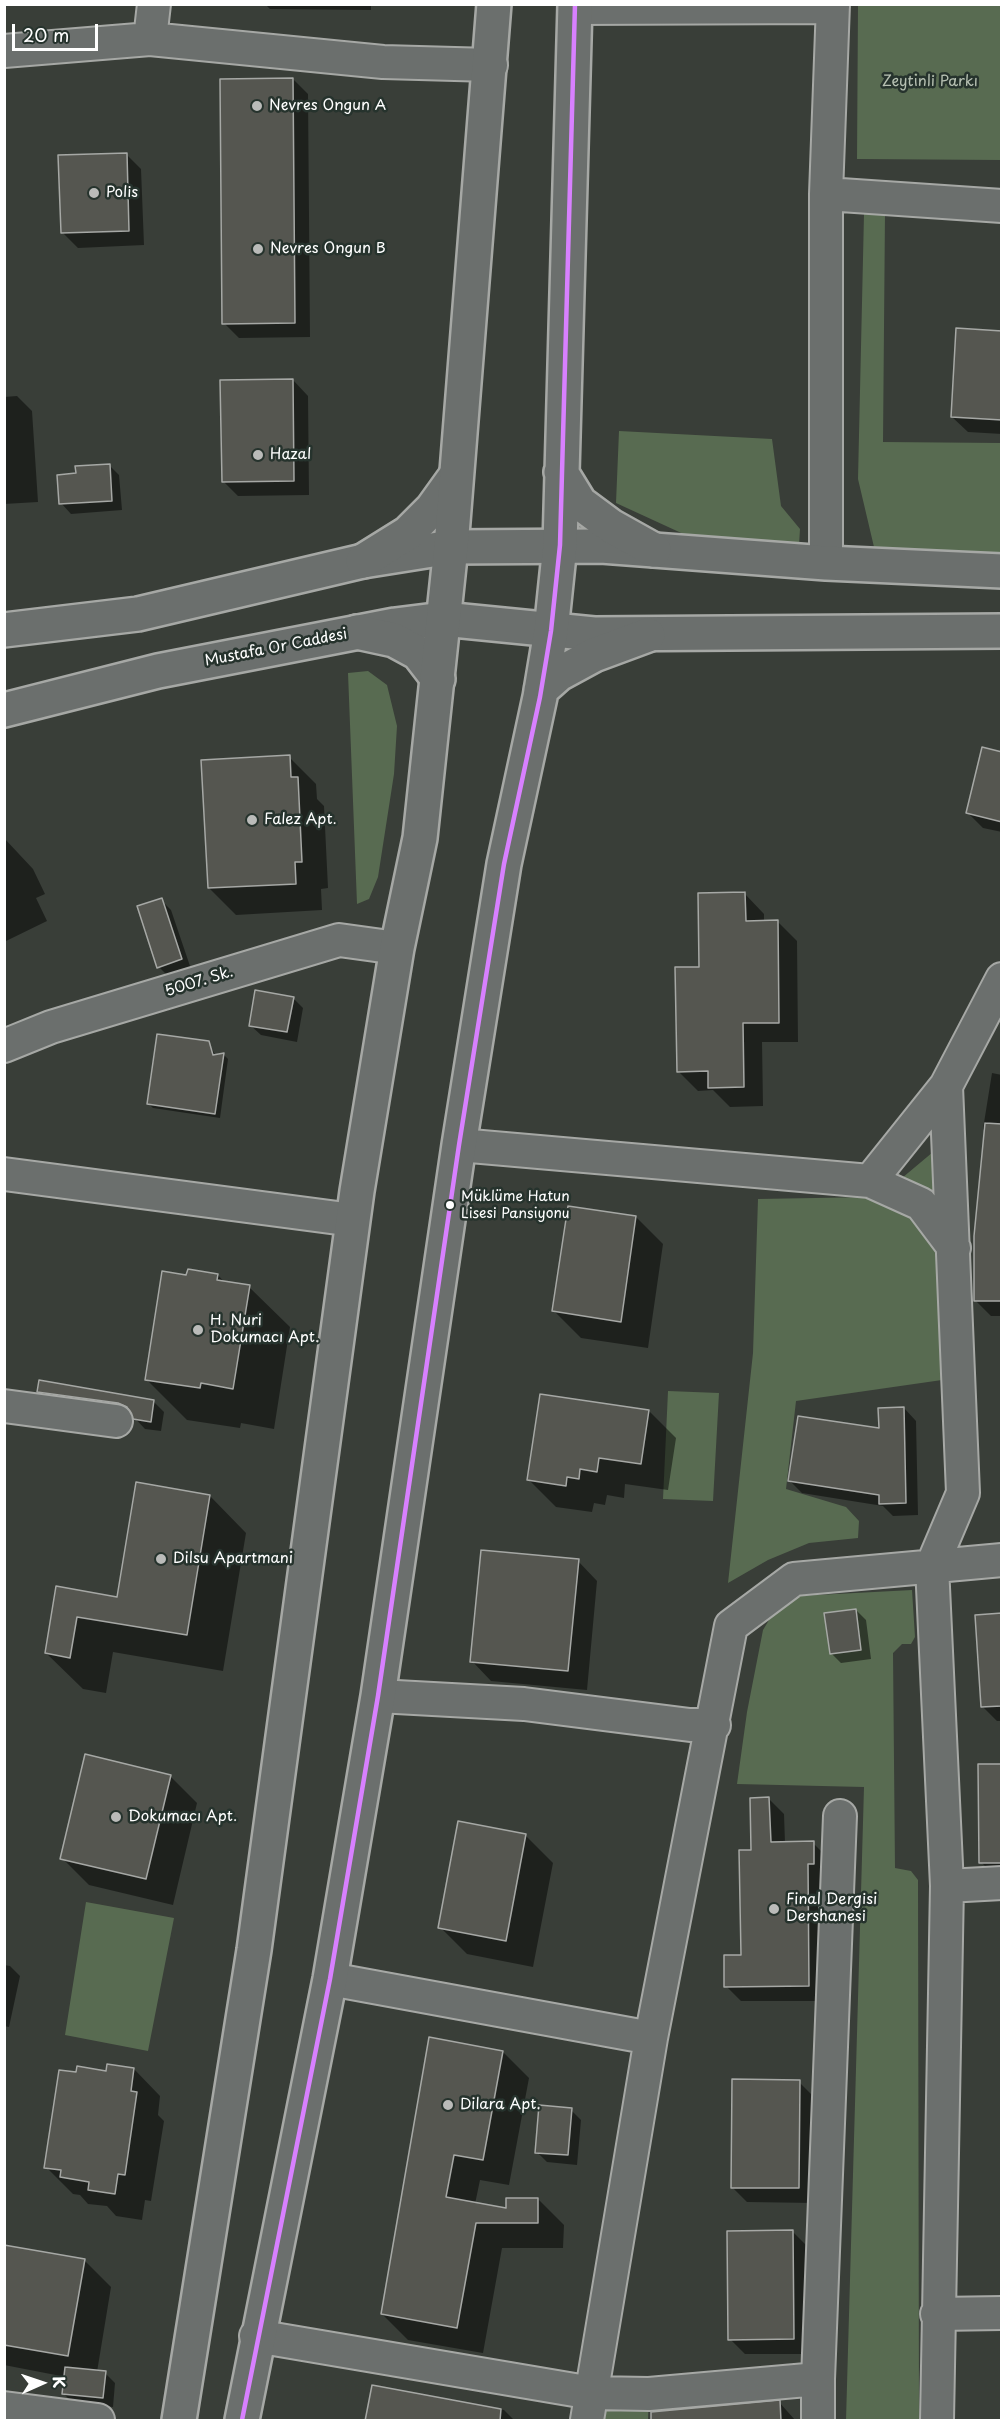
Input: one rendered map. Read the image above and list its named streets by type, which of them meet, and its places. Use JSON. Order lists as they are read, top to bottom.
{
  "streets": {
    "main road": ["Mustafa Or Caddesi"],
    "street": ["5007. Sk."]
  },
  "parks": ["Zeytinli Parkı"],
  "places": [
    "Nevres Ongun A",
    "Polis",
    "Nevres Ongun B",
    "Hazal",
    "Falez Apt.",
    "Müklüme Hatun Lisesi Pansiyonu",
    "H. Nuri Dokumacı Apt.",
    "Dilsu Apartmani",
    "Dokumacı Apt.",
    "Final Dergisi Dershanesi",
    "Dilara Apt."
  ],
  "scale_bar": "20 m",
  "north": "right"
}
